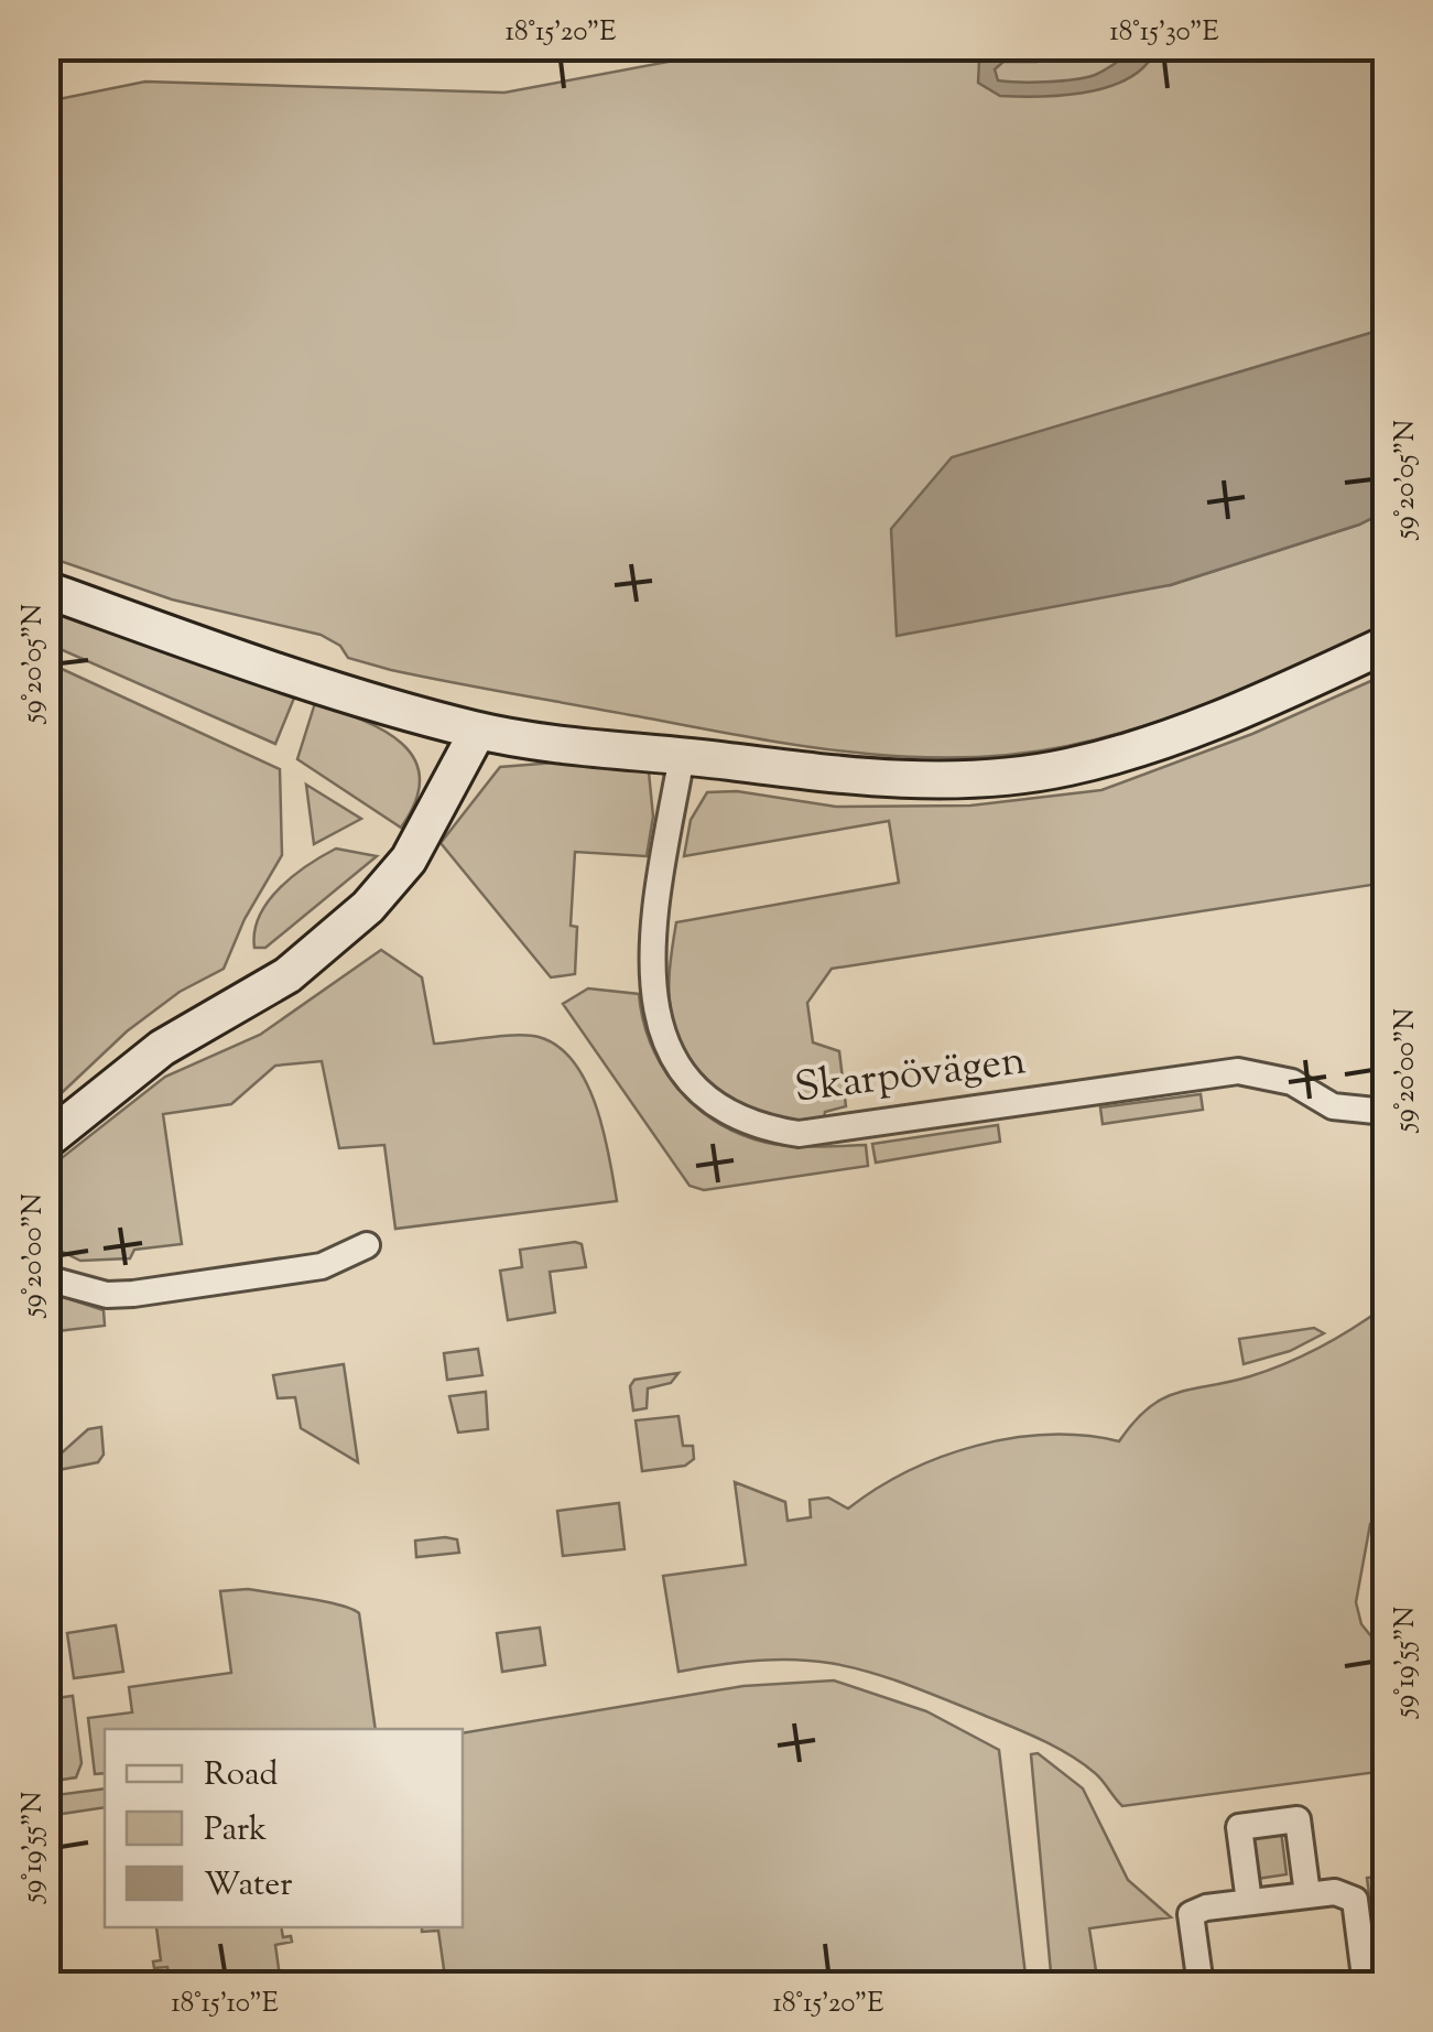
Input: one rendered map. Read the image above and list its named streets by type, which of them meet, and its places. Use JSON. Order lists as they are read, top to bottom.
{
  "streets": {
    "street": ["Skarpövägen"]
  },
  "legend": ["Road", "Park", "Water"],
  "coordinates": [
    "18°15'20\"E",
    "18°15'30\"E",
    "59°20'05\"N",
    "59°20'00\"N",
    "59°19'55\"N",
    "18°15'10\"E"
  ]
}
